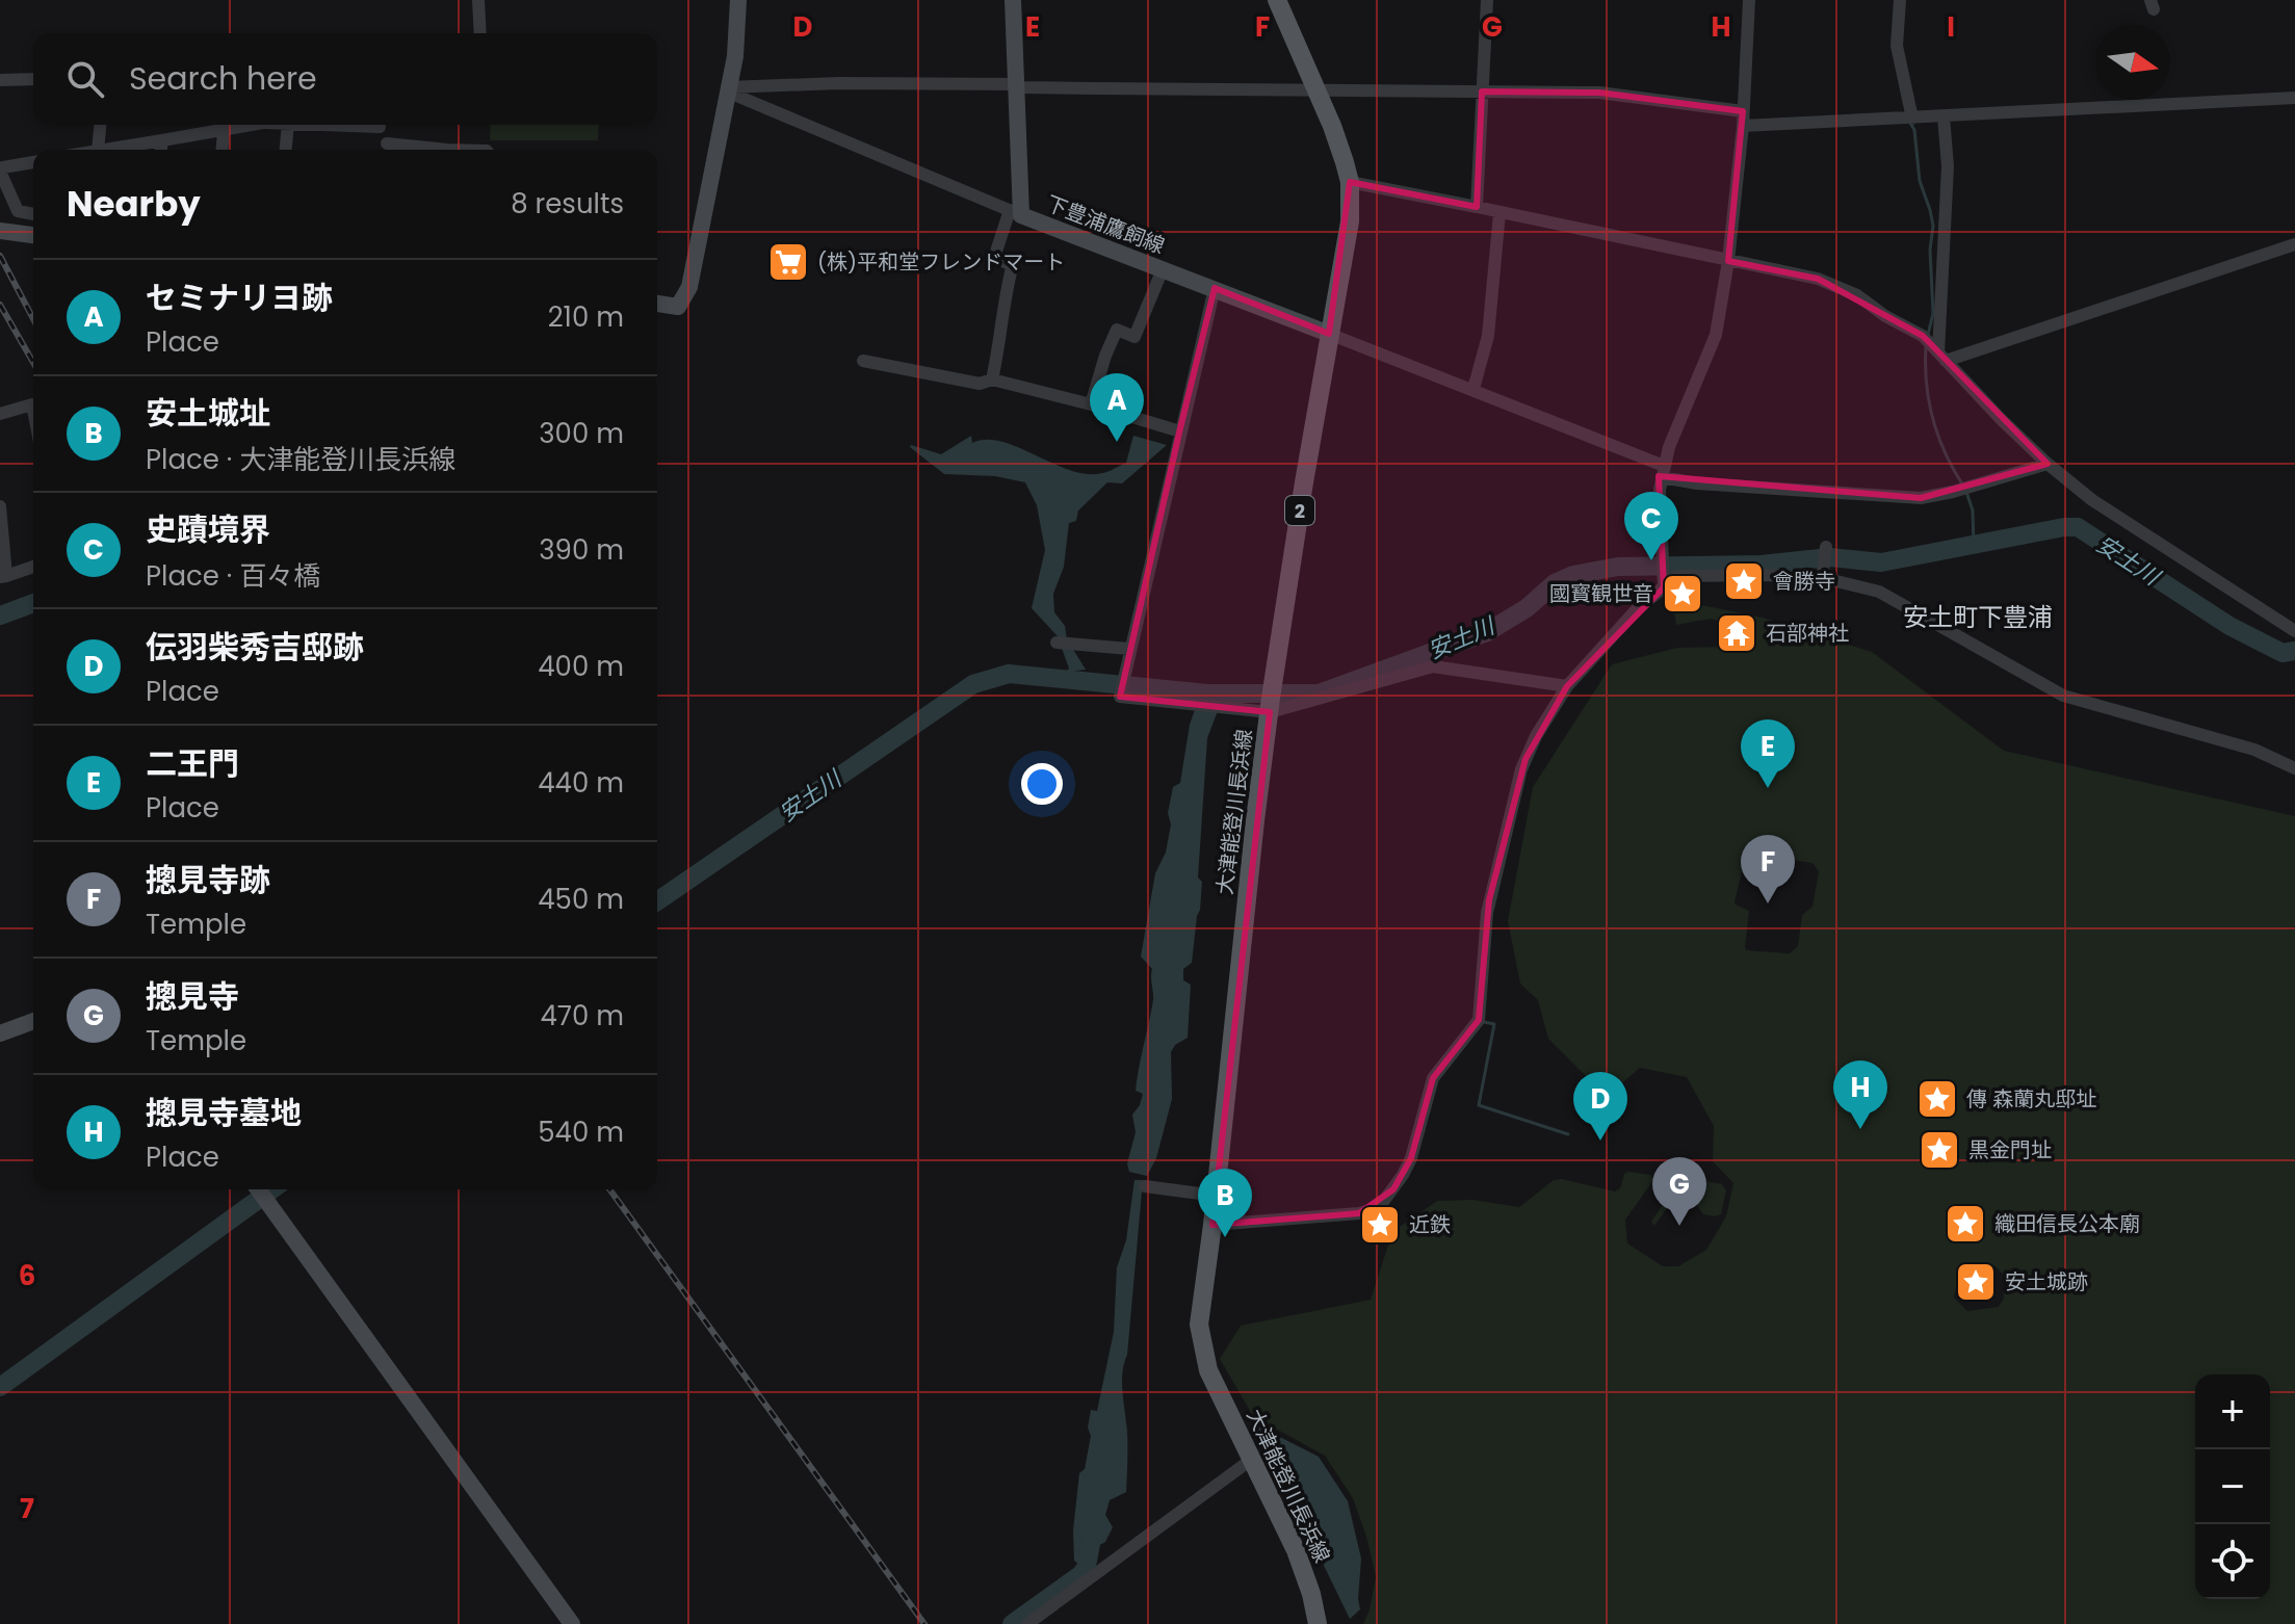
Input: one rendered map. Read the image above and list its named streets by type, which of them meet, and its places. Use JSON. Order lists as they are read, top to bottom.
{
  "streets": {
    "main road": ["下豊浦鷹飼線", "2", "大津能登川長浜線"]
  },
  "crossings": [
    ["下豊浦鷹飼線", "大津能登川長浜線"]
  ],
  "districts": ["安土町下豊浦"],
  "water": ["安土川"],
  "places": {
    "supermarket": ["(株)平和堂フレンドマート"],
    "place": [
      "會勝寺",
      "國寳観世音",
      "傳 森蘭丸邸址",
      "黒金門址",
      "織田信長公本廟",
      "近鉄",
      "安土城跡"
    ],
    "temple": ["石部神社"]
  },
  "north": "right",
  "page": {
    "search": "Search here",
    "heading": ["Nearby", "8 results"],
    "list": [
      {
        "mark": "A",
        "name": "セミナリヨ跡",
        "note": "Place",
        "value": "210 m"
      },
      {
        "mark": "B",
        "name": "安土城址",
        "note": "Place · 大津能登川長浜線",
        "value": "300 m"
      },
      {
        "mark": "C",
        "name": "史蹟境界",
        "note": "Place · 百々橋",
        "value": "390 m"
      },
      {
        "mark": "D",
        "name": "伝羽柴秀吉邸跡",
        "note": "Place",
        "value": "400 m"
      },
      {
        "mark": "E",
        "name": "二王門",
        "note": "Place",
        "value": "440 m"
      },
      {
        "mark": "F",
        "name": "摠見寺跡",
        "note": "Temple",
        "value": "450 m"
      },
      {
        "mark": "G",
        "name": "摠見寺",
        "note": "Temple",
        "value": "470 m"
      },
      {
        "mark": "H",
        "name": "摠見寺墓地",
        "note": "Place",
        "value": "540 m"
      }
    ],
    "pins": [
      "A",
      "C",
      "E",
      "F",
      "H",
      "D",
      "G",
      "B"
    ],
    "map_buttons": ["+", "−"]
  },
  "grid": {
    "columns": [
      "D",
      "E",
      "F",
      "G",
      "H",
      "I"
    ],
    "rows": ["6", "7"]
  }
}
